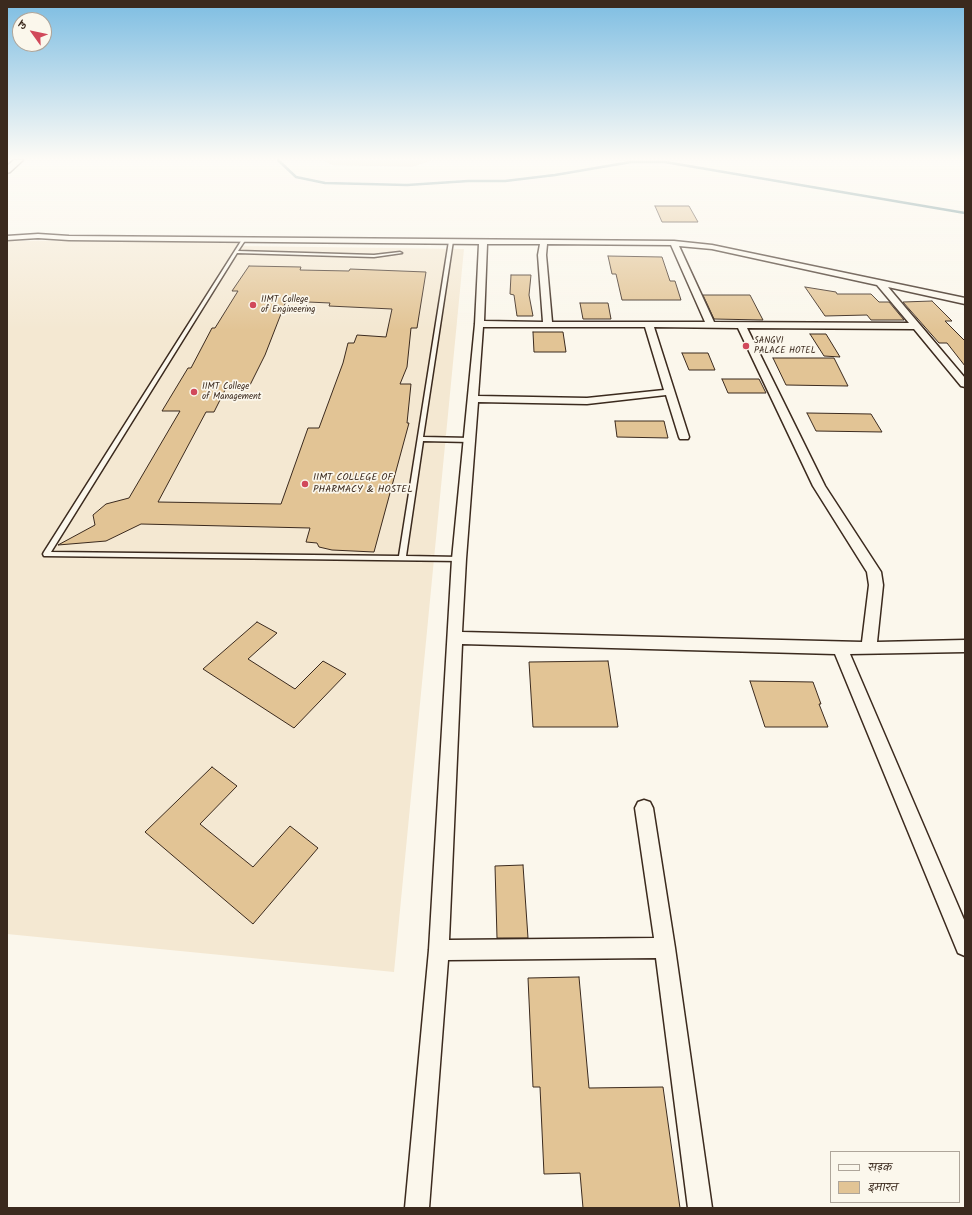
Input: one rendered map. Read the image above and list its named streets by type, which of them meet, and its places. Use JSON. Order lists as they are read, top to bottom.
{
  "places": [
    "IIMT College of Engineering",
    "SANGVI PALACE HOTEL",
    "IIMT College of Management",
    "IIMT COLLEGE OF PHARMACY & HOSTEL"
  ],
  "legend": ["सड़क", "इमारत"],
  "north": "top left"
}
